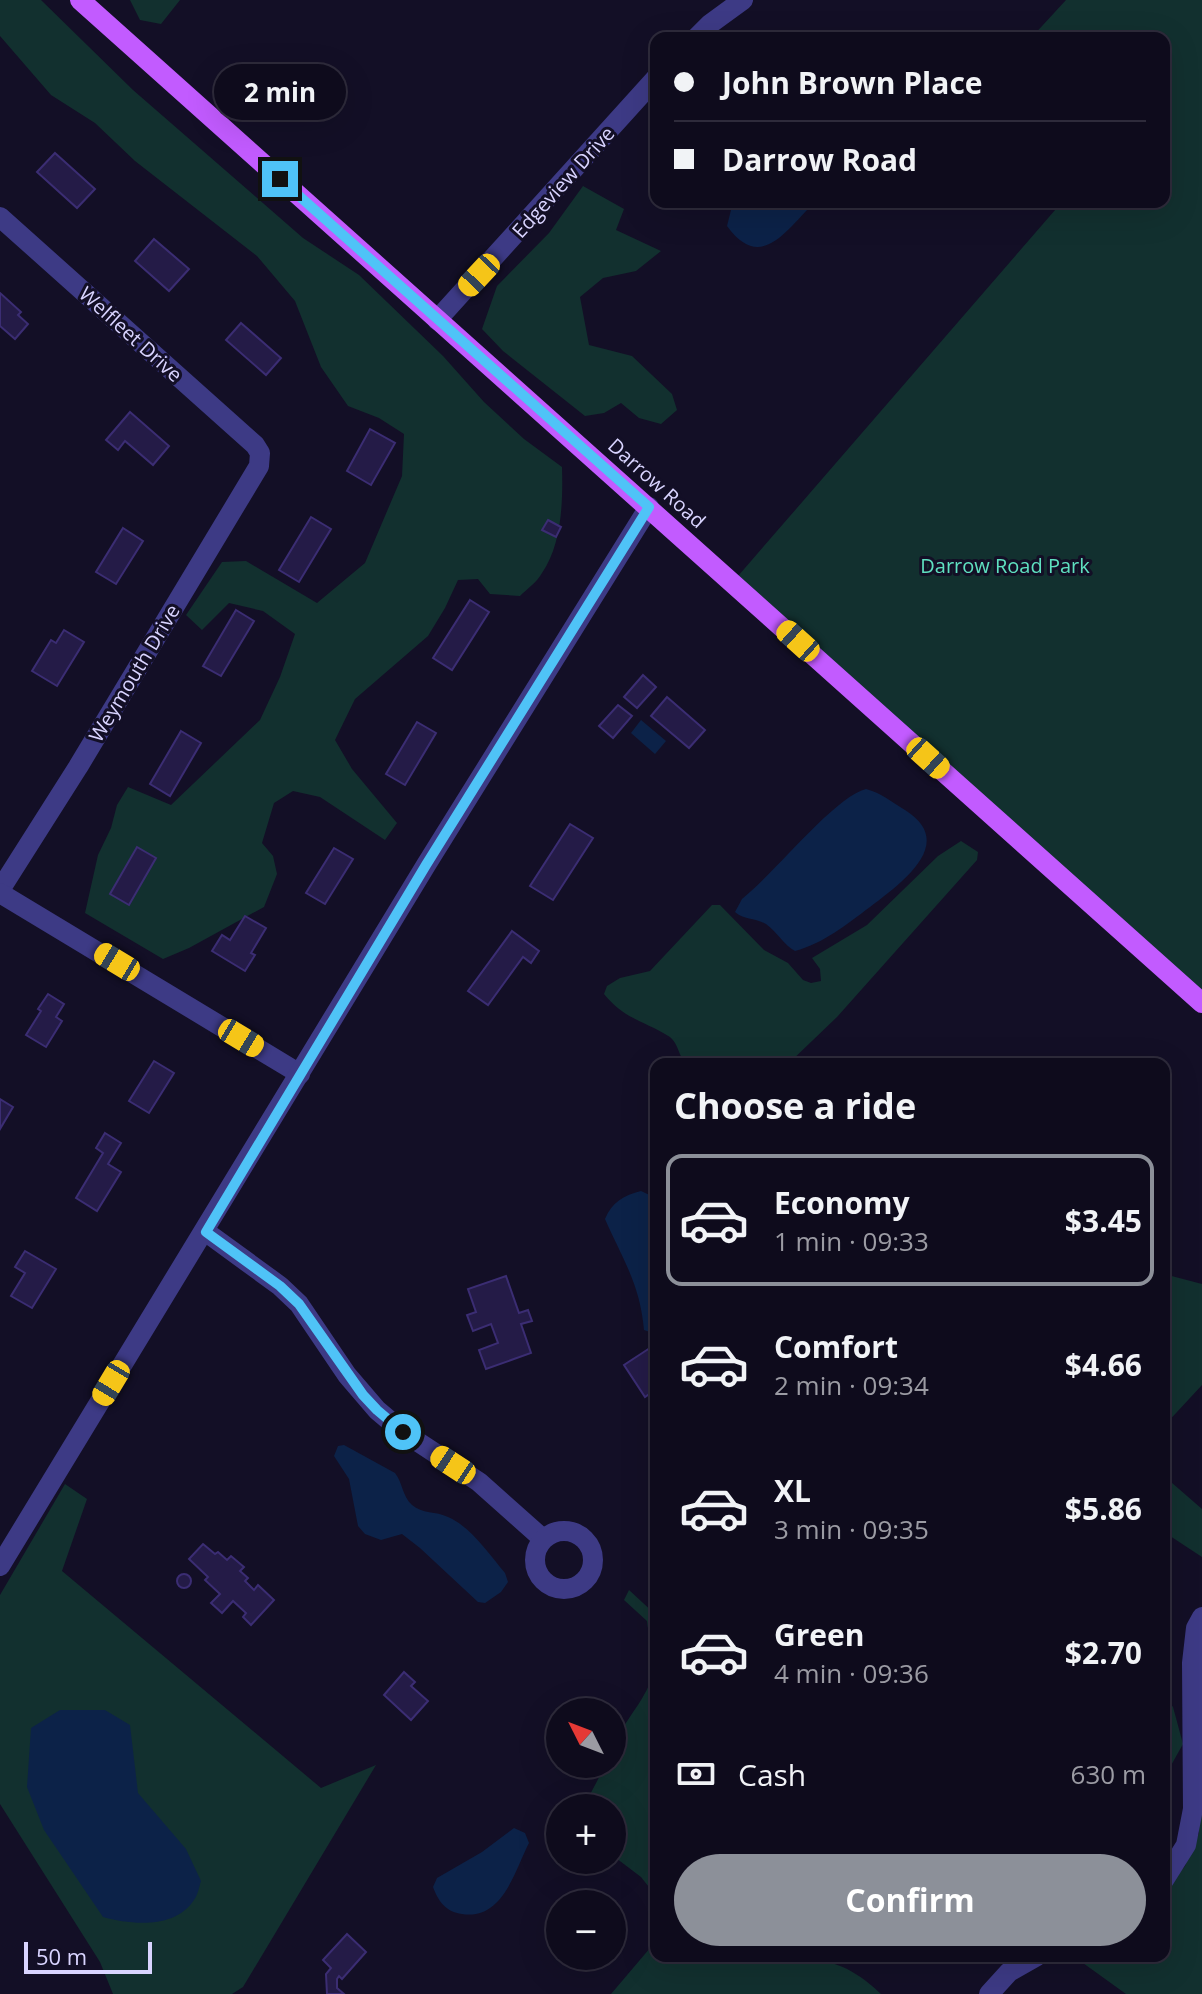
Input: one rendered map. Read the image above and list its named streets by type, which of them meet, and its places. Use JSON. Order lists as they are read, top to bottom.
{
  "streets": {
    "main road": ["Darrow Road"],
    "street": ["Edgeview Drive", "Welfleet Drive", "Weymouth Drive"]
  },
  "crossings": [
    ["Edgeview Drive", "Darrow Road"],
    ["Welfleet Drive", "Weymouth Drive"]
  ],
  "parks": ["Darrow Road Park"],
  "scale_bar": "50 m",
  "north": "top left",
  "page": {
    "banner": ["John Brown Place", "Darrow Road"],
    "bubble": "2 min",
    "heading": "Choose a ride",
    "list": [
      {
        "name": "Economy",
        "note": "1 min · 09:33",
        "value": "$3.45"
      },
      {
        "name": "Comfort",
        "note": "2 min · 09:34",
        "value": "$4.66"
      },
      {
        "name": "XL",
        "note": "3 min · 09:35",
        "value": "$5.86"
      },
      {
        "name": "Green",
        "note": "4 min · 09:36",
        "value": "$2.70"
      }
    ],
    "map_buttons": ["+", "−"],
    "pay": ["Cash", "630 m"],
    "buttons": "Confirm",
    "scale": "50 m"
  }
}
